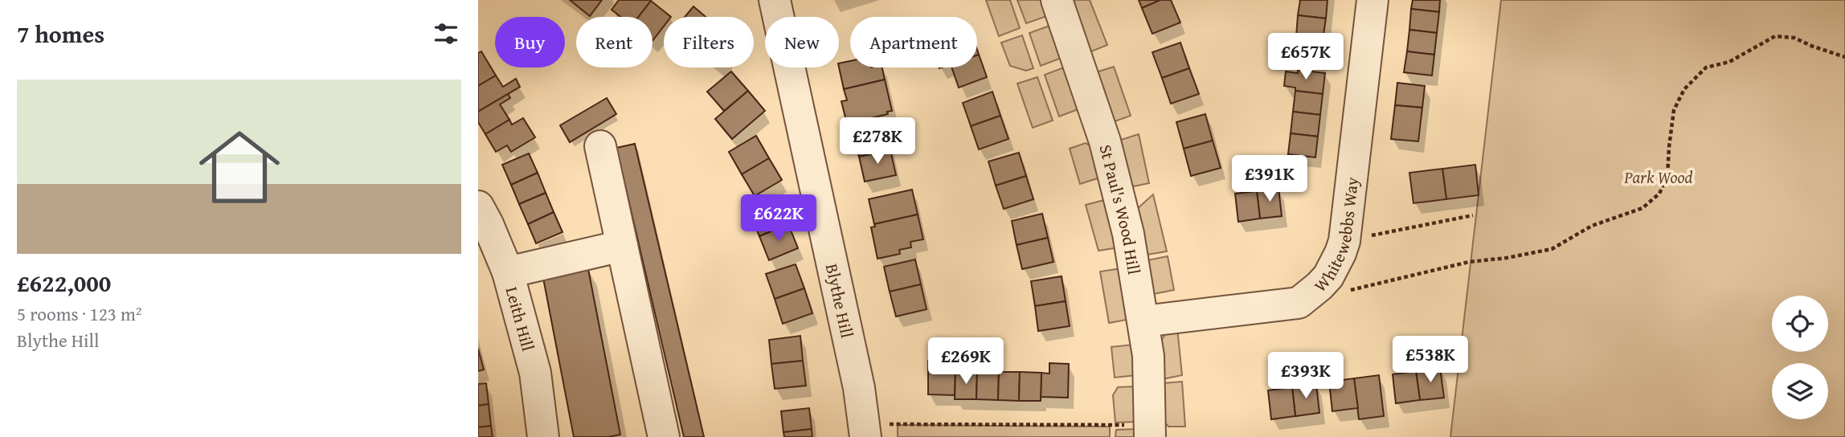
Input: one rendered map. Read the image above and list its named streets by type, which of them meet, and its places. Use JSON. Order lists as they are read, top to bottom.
{
  "streets": {
    "street": [
      "St Paul's Wood Hill",
      "Whitewebbs Way",
      "Blythe Hill",
      "Leith Hill"
    ]
  },
  "crossings": [
    ["St Paul's Wood Hill", "Whitewebbs Way"]
  ],
  "parks": ["Park Wood"],
  "page": {
    "heading": "7 homes",
    "chip": [
      "Buy",
      "Rent",
      "Filters",
      "New",
      "Apartment"
    ],
    "price": [
      "£657K",
      "£278K",
      "£391K",
      "£622K",
      "£538K",
      "£269K",
      "£393K"
    ],
    "list": [
      {
        "name": "£622,000",
        "note": "5 rooms · 123 m² · Blythe Hill"
      }
    ]
  }
}
